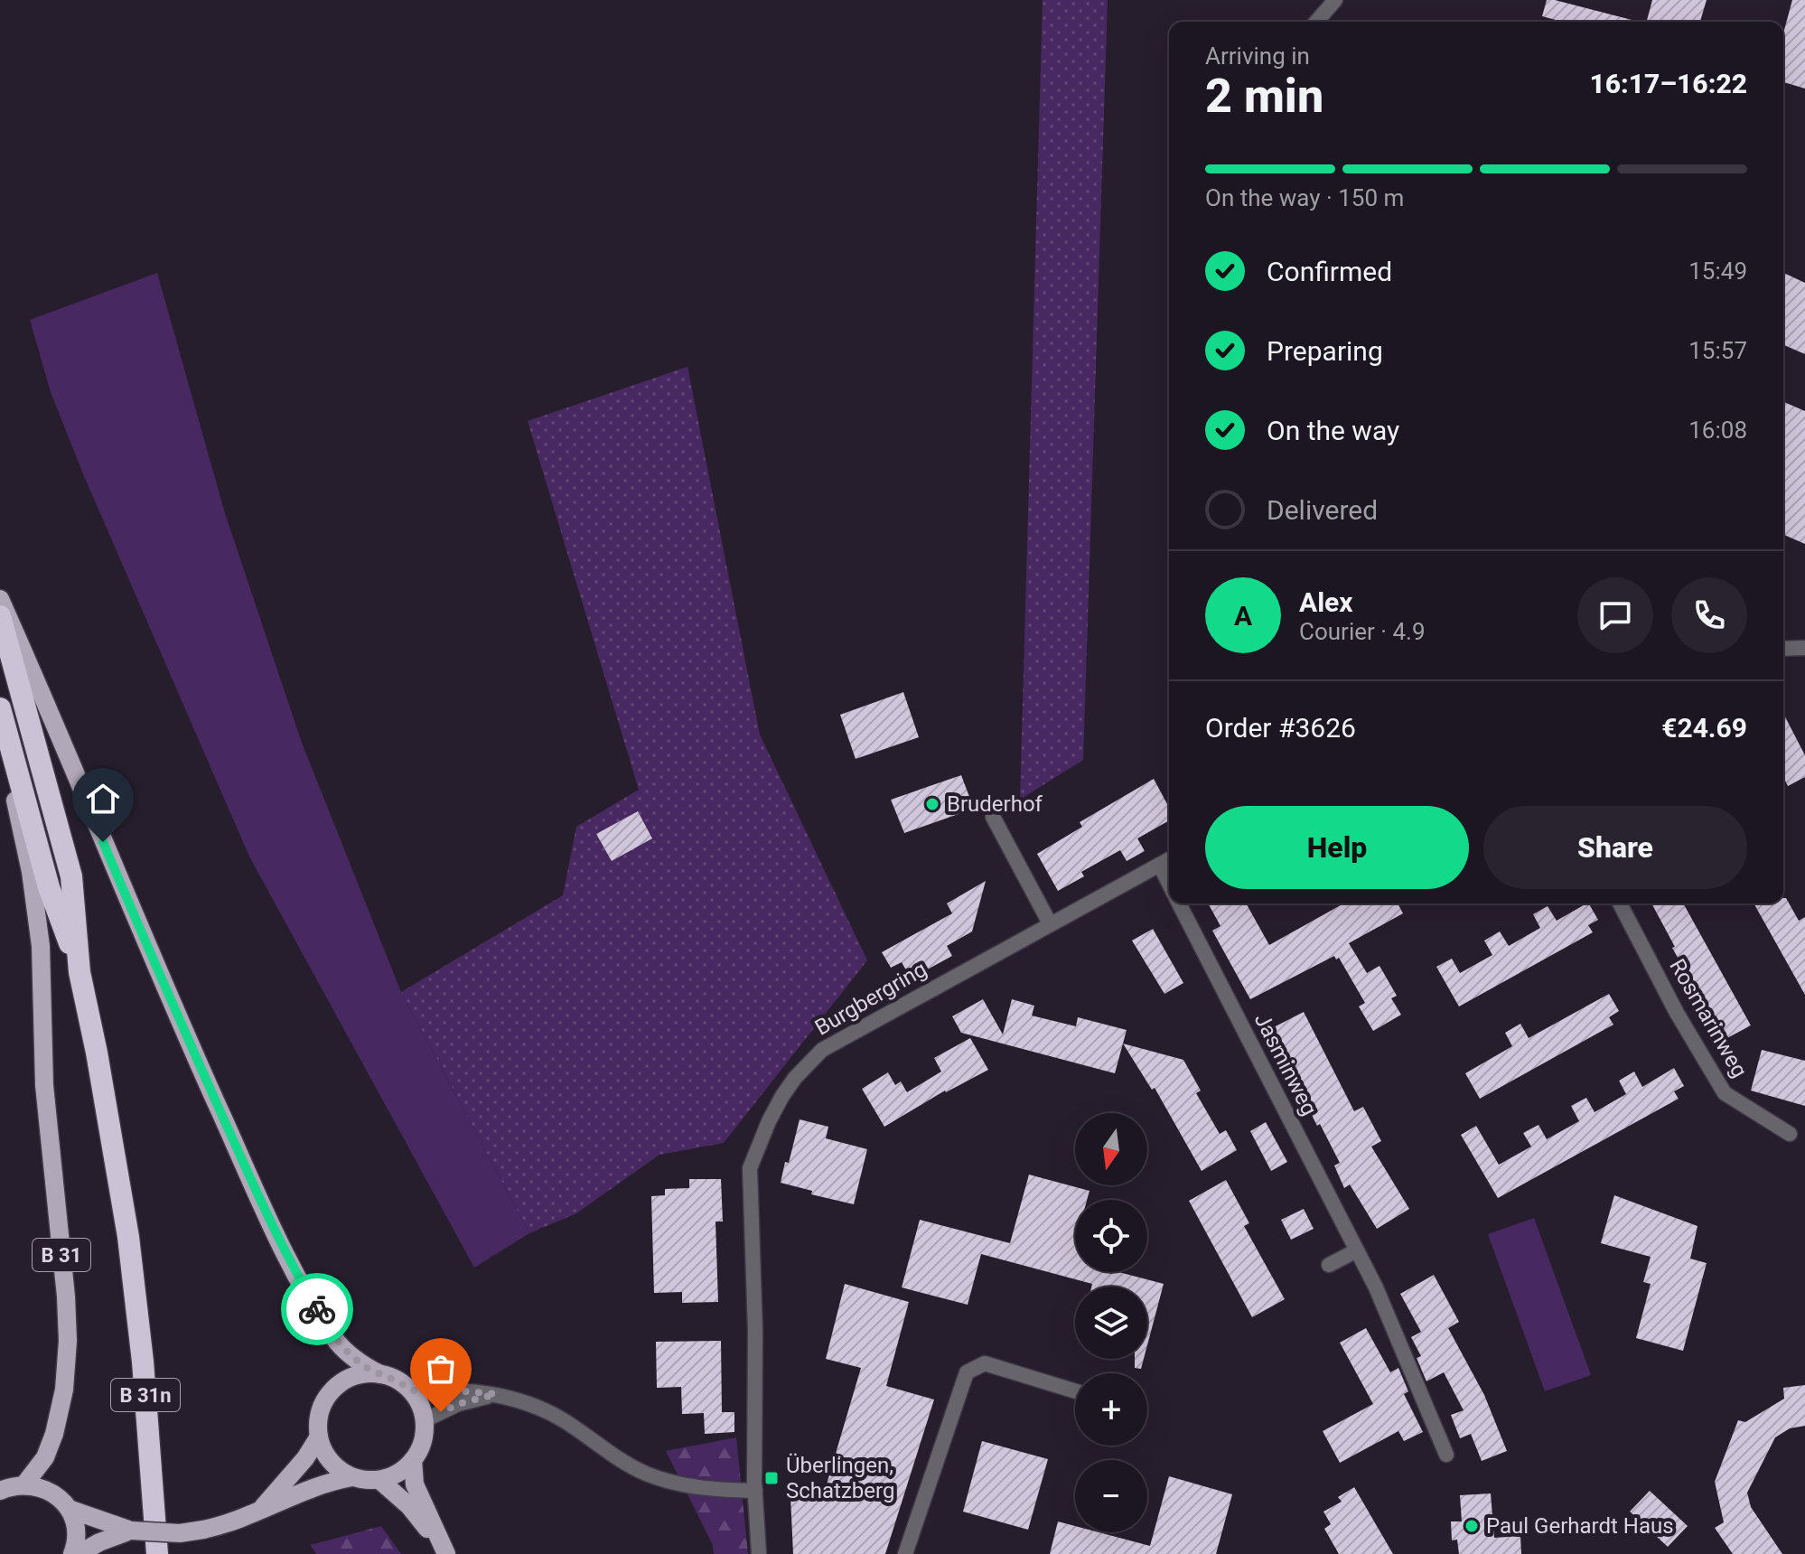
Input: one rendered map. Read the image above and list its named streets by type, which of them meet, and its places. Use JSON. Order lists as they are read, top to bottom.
{
  "streets": {
    "highway": ["B 31n"],
    "main road": ["B 31"],
    "street": ["Burgbergring", "Rosmarinweg", "Jasminweg"]
  },
  "crossings": [
    ["Burgbergring", "Jasminweg"],
    ["B 31", "B 31n"]
  ],
  "places": {
    "other": ["Bruderhof", "Paul Gerhardt Haus"],
    "transit": ["Überlingen, Schatzberg"]
  },
  "north": "bottom",
  "page": {
    "heading": ["2 min", "Arriving in", "16:17–16:22"],
    "panel": [
      "Alex",
      "Courier · 4.9",
      "Order #3626",
      "€24.69"
    ],
    "bar": "On the way · 150 m",
    "list": [
      ["Confirmed", "15:49"],
      ["Preparing", "15:57"],
      ["On the way", "16:08"],
      "Delivered"
    ],
    "round": "A",
    "buttons": ["Help", "Share"],
    "map_buttons": ["+", "−"]
  }
}
